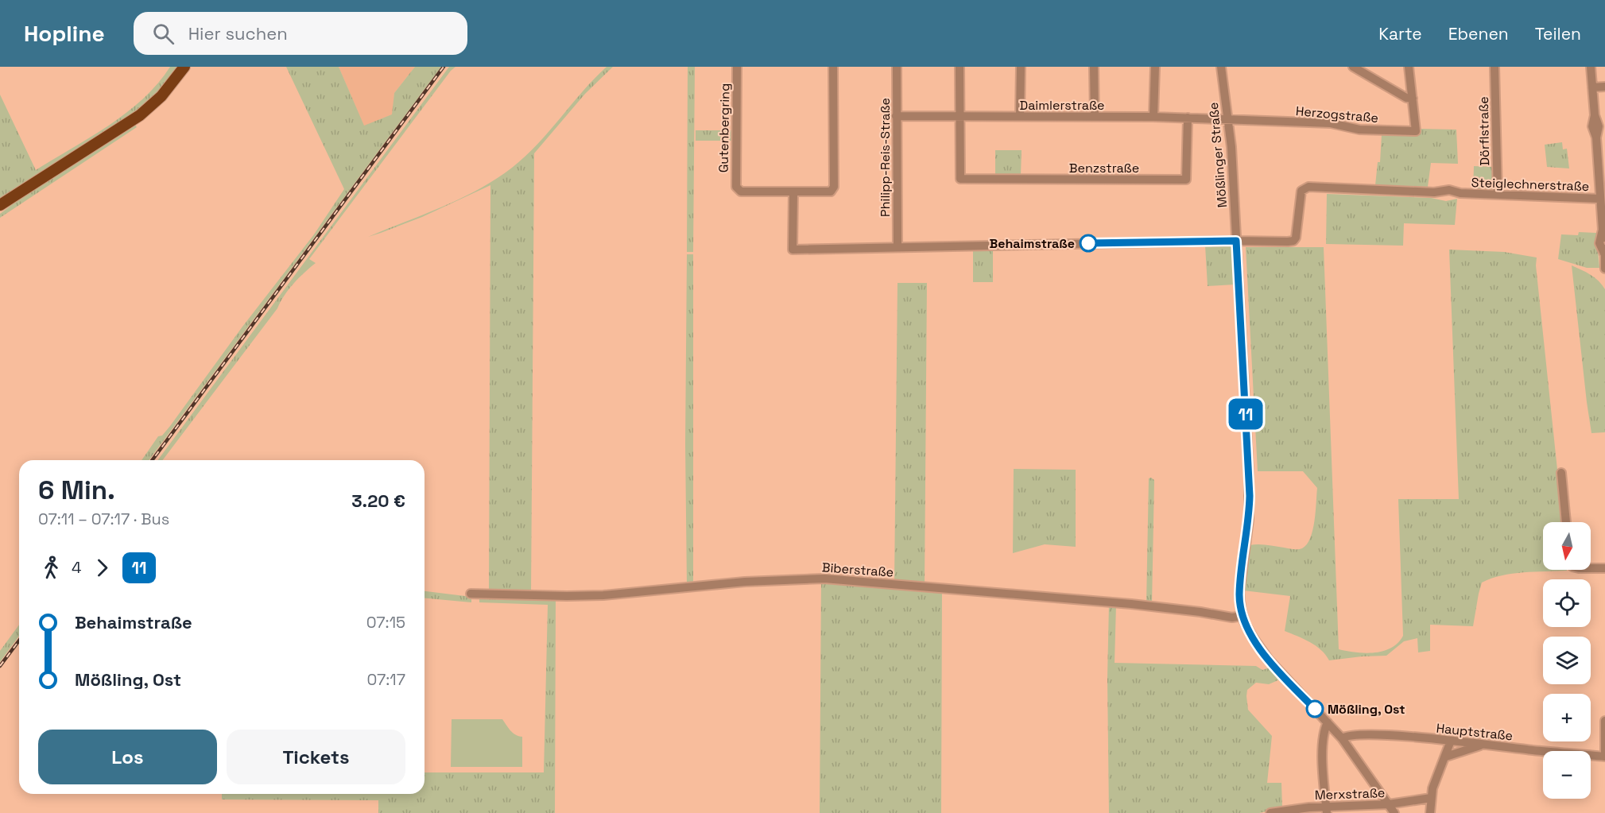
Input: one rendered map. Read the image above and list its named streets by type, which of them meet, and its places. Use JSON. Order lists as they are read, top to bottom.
{
  "streets": {
    "street": [
      "Daimlerstraße",
      "Herzogstraße",
      "Gutenbergring",
      "Dörflstraße",
      "Mößlinger Straße",
      "Philipp-Reis-Straße",
      "Benzstraße",
      "Steiglechnerstraße",
      "Biberstraße",
      "Hauptstraße",
      "Merxstraße"
    ]
  },
  "crossings": [
    ["Daimlerstraße", "Herzogstraße"],
    ["Daimlerstraße", "Mößlinger Straße"],
    ["Daimlerstraße", "Philipp-Reis-Straße"],
    ["Daimlerstraße", "Benzstraße"],
    ["Herzogstraße", "Mößlinger Straße"],
    ["Dörflstraße", "Steiglechnerstraße"],
    ["Mößlinger Straße", "Steiglechnerstraße"],
    ["Mößlinger Straße", "Biberstraße"],
    ["Mößlinger Straße", "Hauptstraße"],
    ["Mößlinger Straße", "Merxstraße"]
  ],
  "places": ["Behaimstraße", "Mößling, Ost"],
  "lines": ["bus line 11"],
  "north": "bottom",
  "page": {
    "header": "Hopline",
    "search": "Hier suchen",
    "nav": ["Karte", "Ebenen", "Teilen"],
    "on_map": "11",
    "heading": ["6 Min.", "07:11 – 07:17 · Bus", "3.20 €"],
    "map_buttons": ["+", "−"],
    "legs": ["4", "11"],
    "list": [
      {
        "name": "Behaimstraße",
        "value": "07:15"
      },
      {
        "name": "Mößling, Ost",
        "value": "07:17"
      }
    ],
    "buttons": ["Los", "Tickets"]
  }
}
